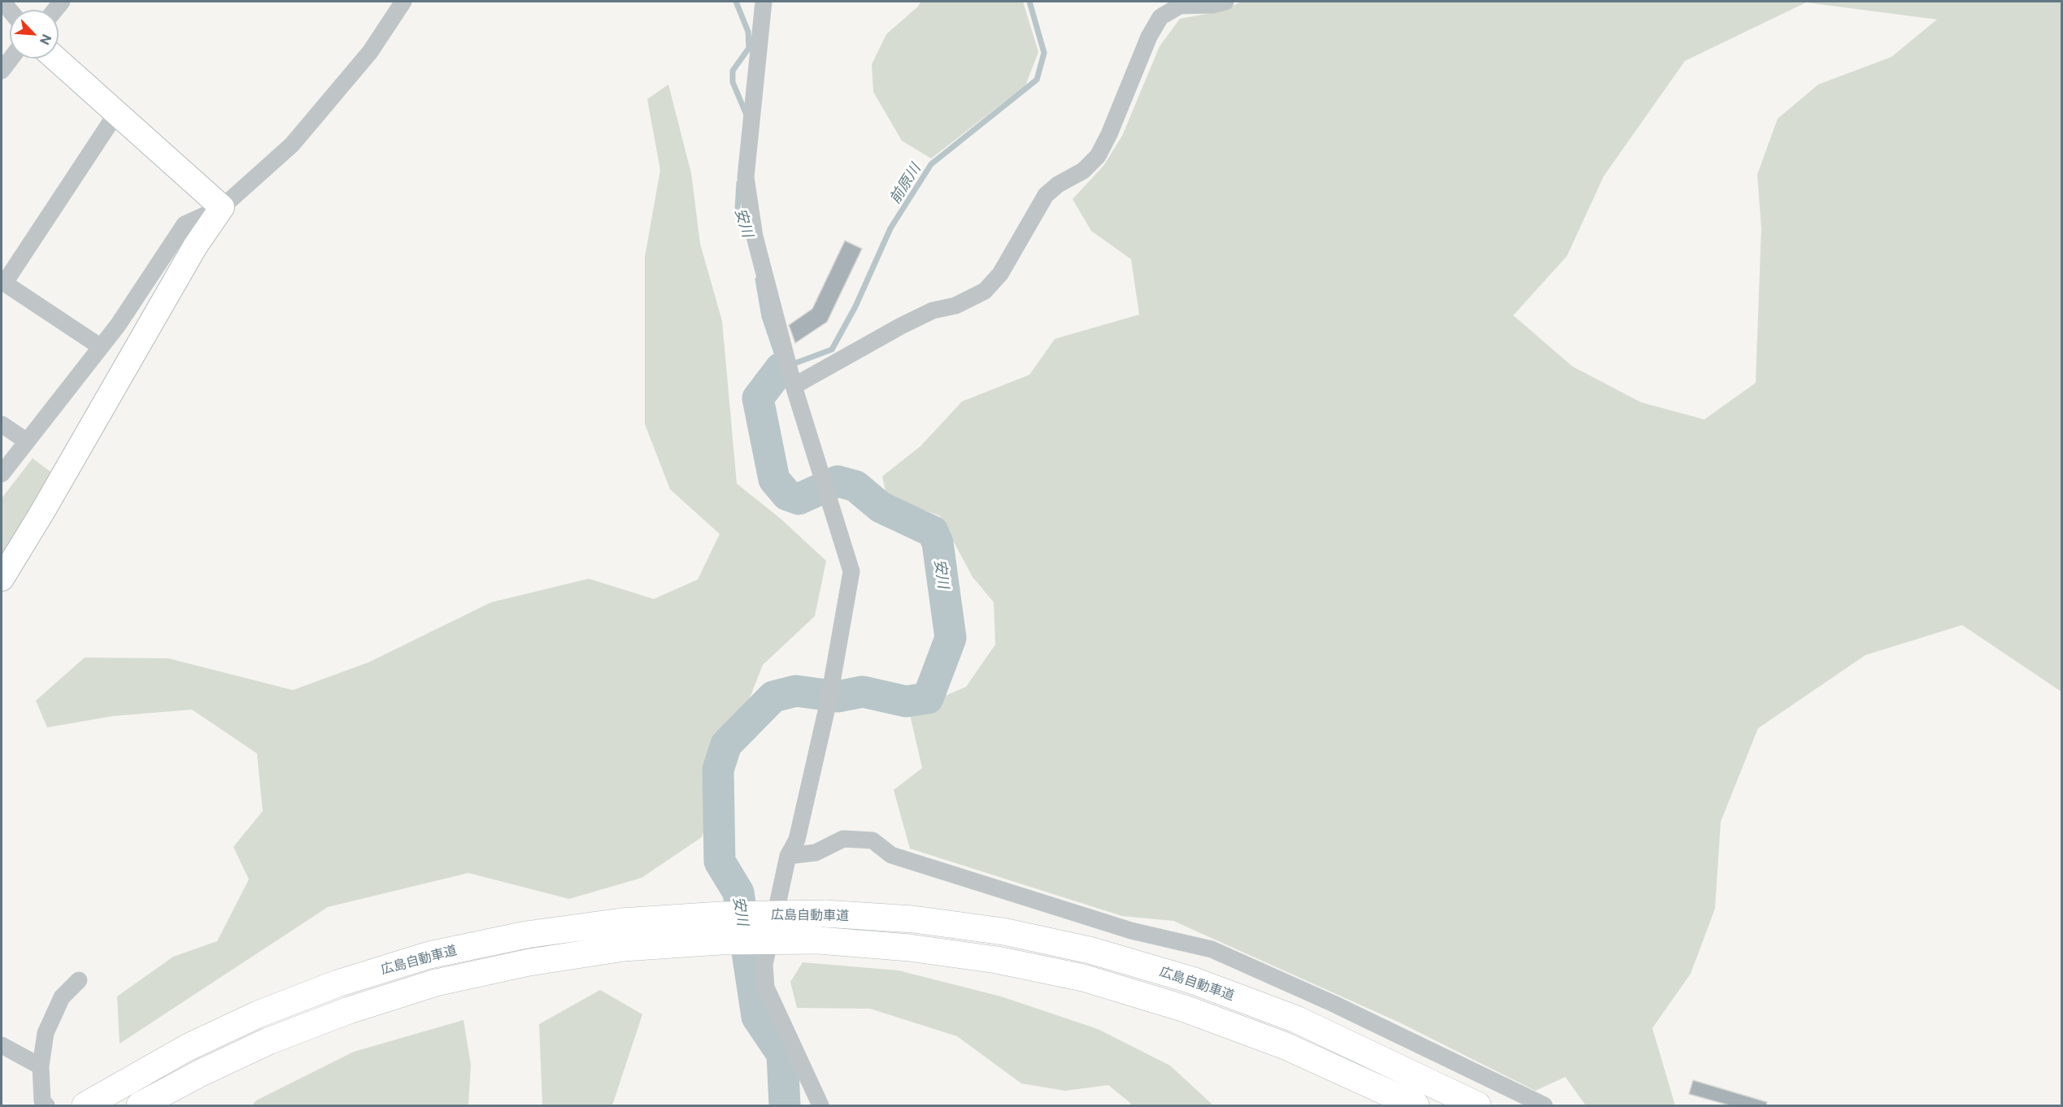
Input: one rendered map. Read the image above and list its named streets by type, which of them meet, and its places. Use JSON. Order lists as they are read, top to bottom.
{
  "streets": {
    "highway": ["広島自動車道"]
  },
  "water": ["前原川", "安川"],
  "north": "bottom right"
}
